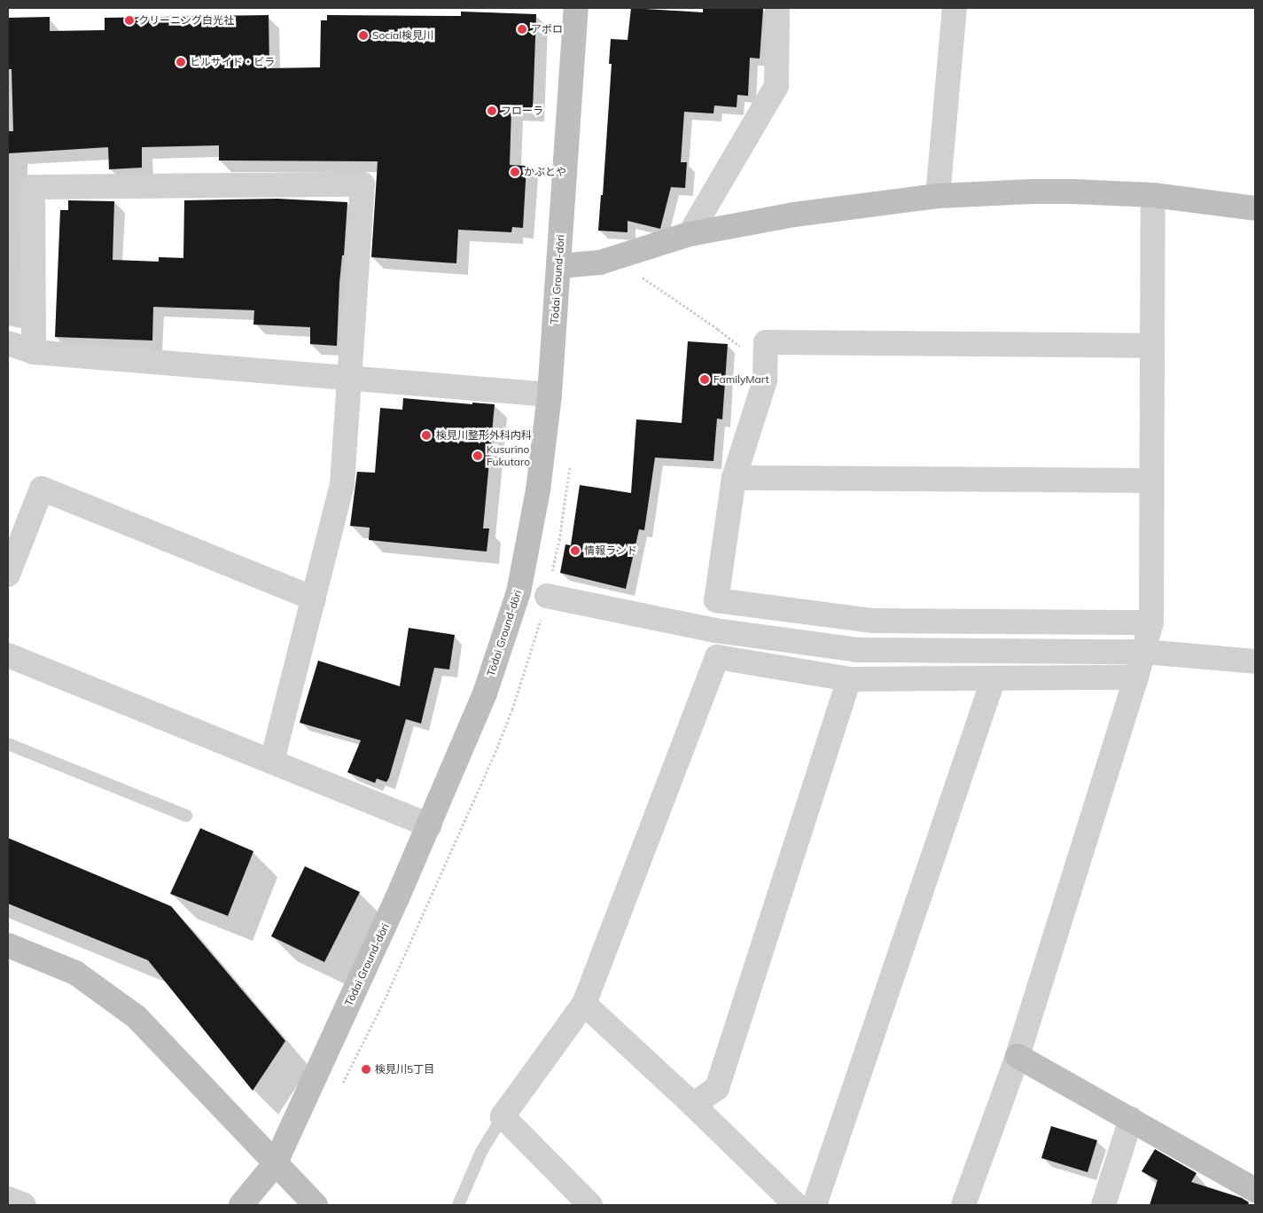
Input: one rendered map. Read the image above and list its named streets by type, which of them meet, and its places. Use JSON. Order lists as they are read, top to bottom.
{
  "streets": {
    "street": ["Tōdai Ground-dōri"]
  },
  "places": [
    "クリーニング白光社",
    "アポロ",
    "Social検見川",
    "ヒルサイド・ビラ",
    "フローラ",
    "かぶとや",
    "FamilyMart",
    "検見川整形外科内科",
    "Kusurino Fukutaro",
    "情報ランド",
    "検見川5丁目"
  ]
}
